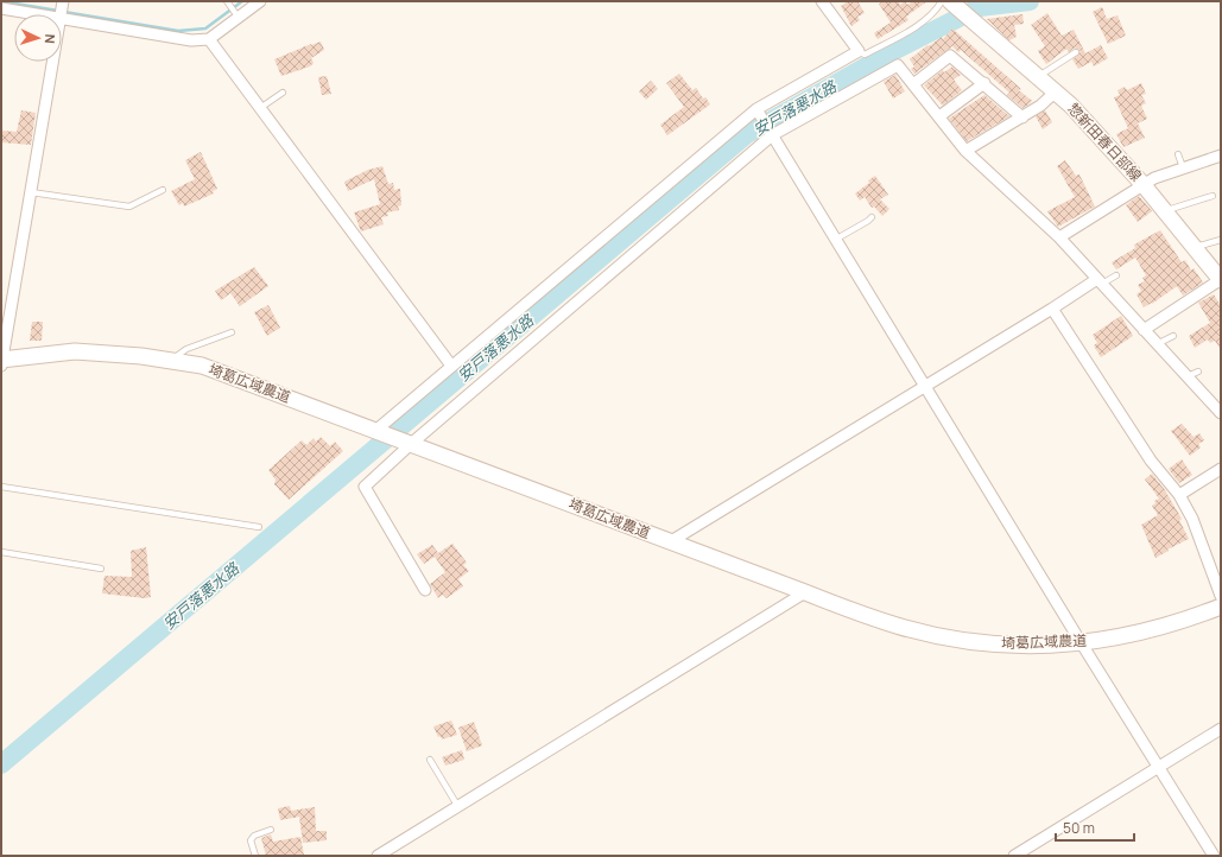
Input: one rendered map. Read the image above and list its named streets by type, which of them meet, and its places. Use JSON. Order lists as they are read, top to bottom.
{
  "streets": {
    "street": ["惣新田春日部線", "埼葛広域農道"]
  },
  "water": ["安戸落悪水路"],
  "scale_bar": "50 m",
  "north": "right"
}
